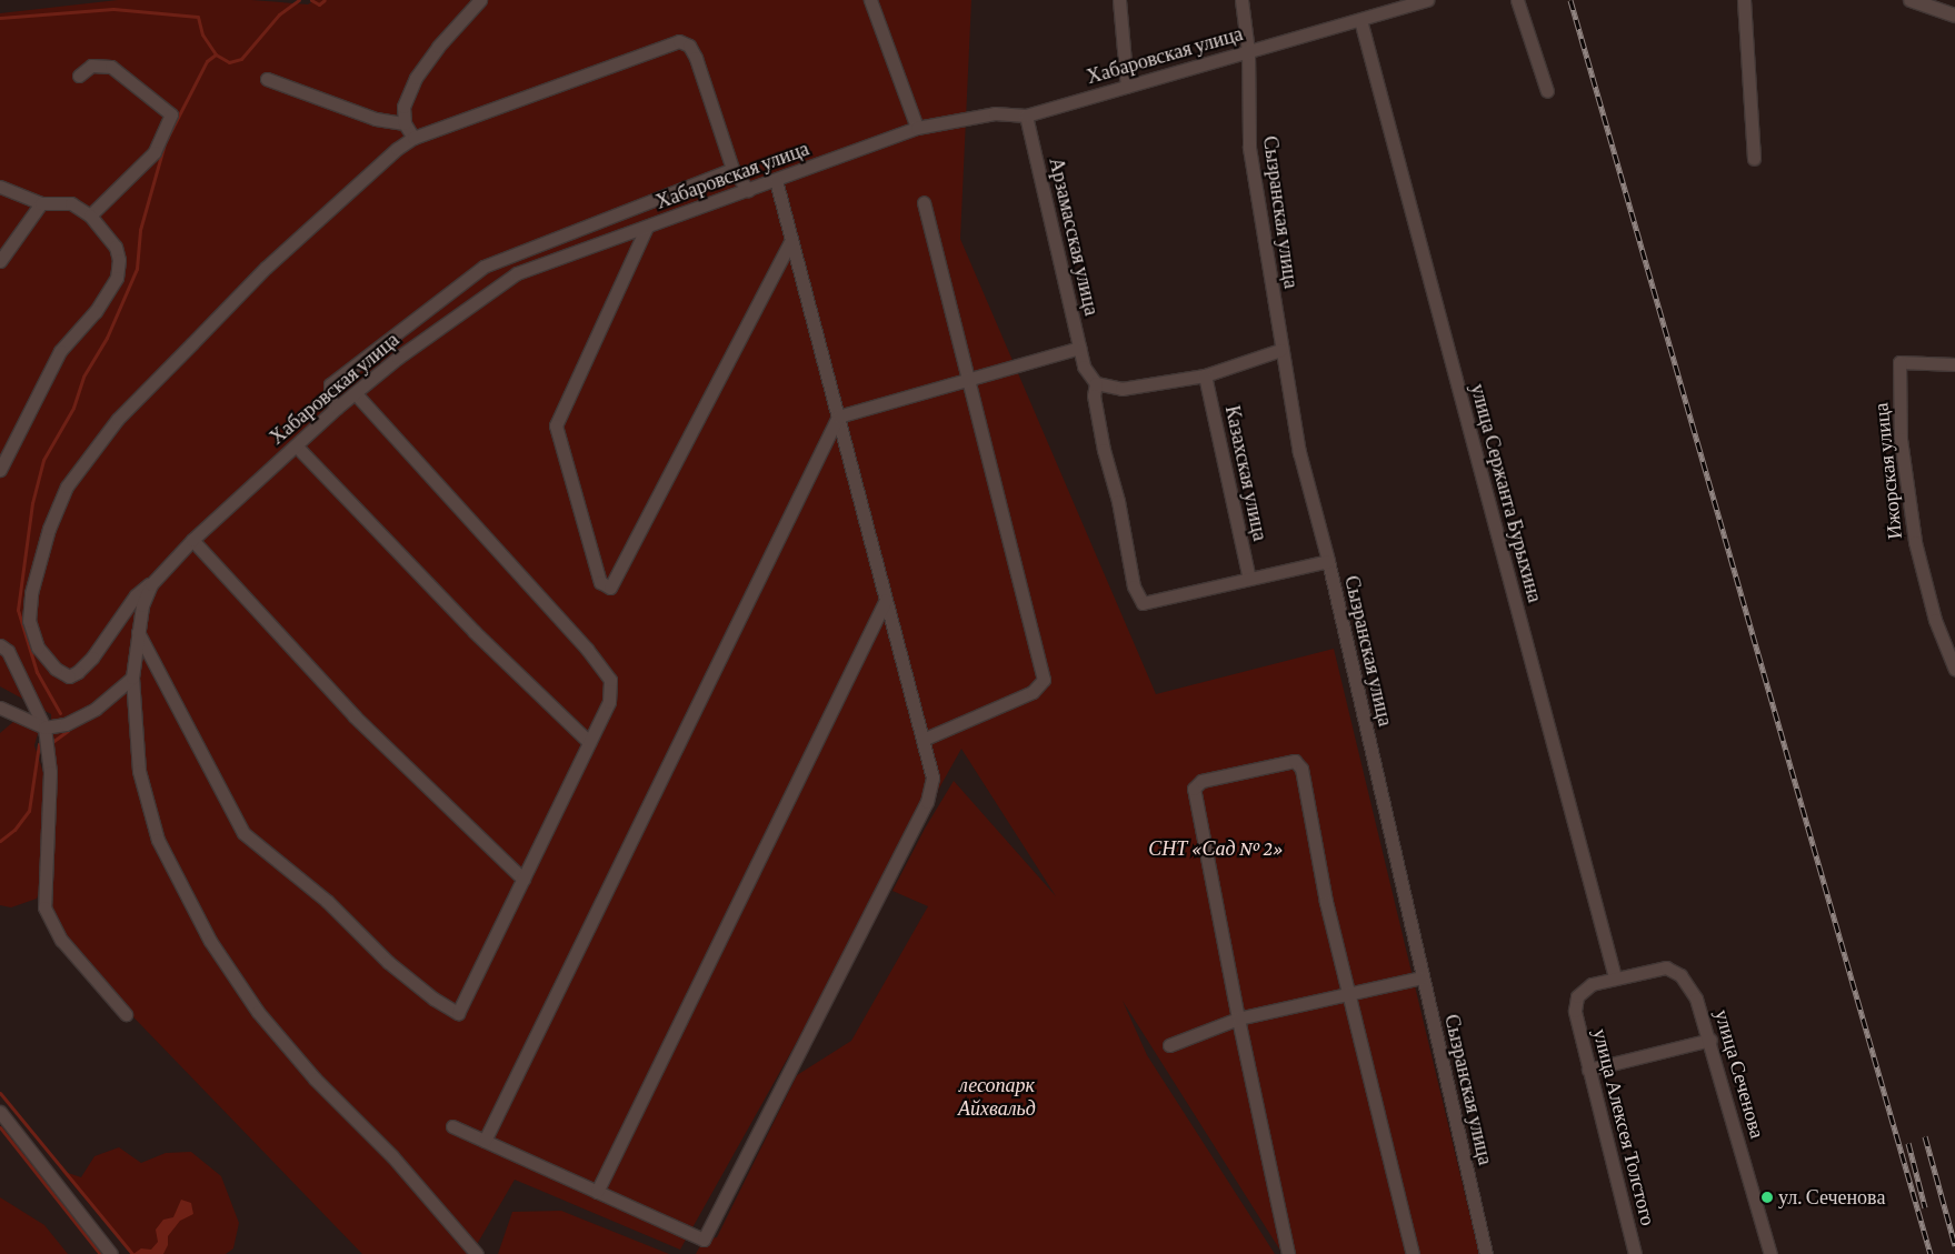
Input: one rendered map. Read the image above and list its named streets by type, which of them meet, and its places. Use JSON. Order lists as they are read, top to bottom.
{
  "streets": {
    "street": [
      "Хабаровская улица",
      "Сызранская улица",
      "Арзамасская улица",
      "Ижорская улица",
      "Казахская улица",
      "улица Сержанта Бурыхина",
      "улица Сеченова",
      "улица Алексея Толстого"
    ]
  },
  "crossings": [
    ["Хабаровская улица", "Сызранская улица"],
    ["Хабаровская улица", "Арзамасская улица"],
    ["Хабаровская улица", "улица Сержанта Бурыхина"],
    ["улица Сержанта Бурыхина", "улица Сеченова"],
    ["улица Сеченова", "улица Алексея Толстого"]
  ],
  "parks": ["СНТ «Сад № 2»", "лесопарк Айхвальд"],
  "places": ["ул. Сеченова"]
}
